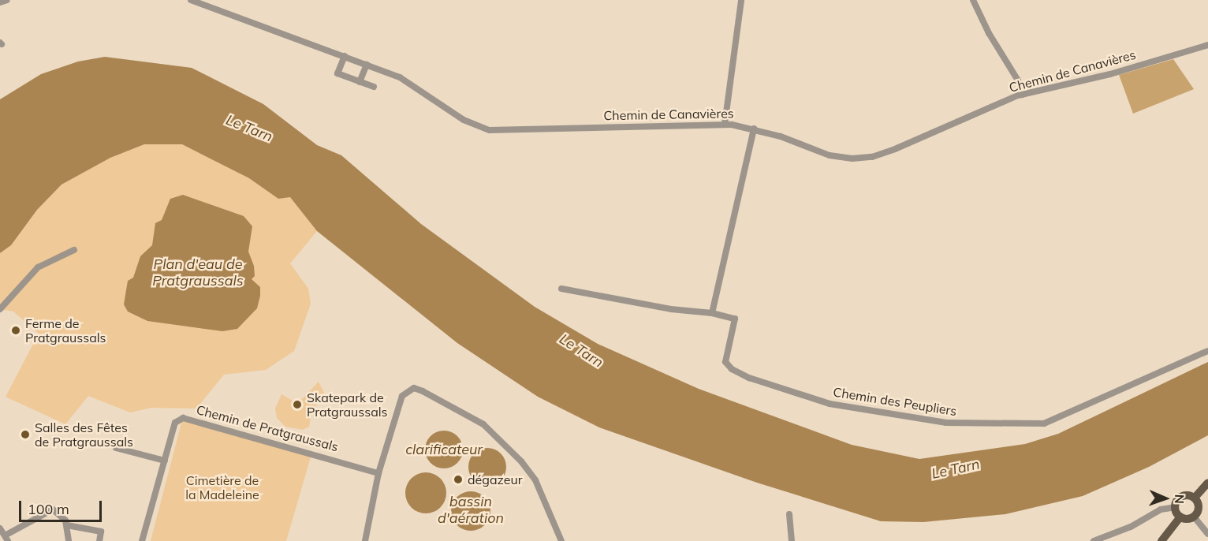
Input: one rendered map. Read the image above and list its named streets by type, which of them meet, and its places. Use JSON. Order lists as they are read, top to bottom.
{
  "streets": {
    "street": ["Chemin de Canavières", "Chemin des Peupliers", "Chemin de Pratgraussals"]
  },
  "water": [
    "Le Tarn",
    "Plan d'eau de Pratgraussals",
    "clarificateur",
    "bassin d'aération"
  ],
  "parks": ["Cimetière de la Madeleine"],
  "places": [
    "Ferme de Pratgraussals",
    "Skatepark de Pratgraussals",
    "Salles des Fêtes de Pratgraussals",
    "dégazeur"
  ],
  "scale_bar": "100 m",
  "north": "right"
}
